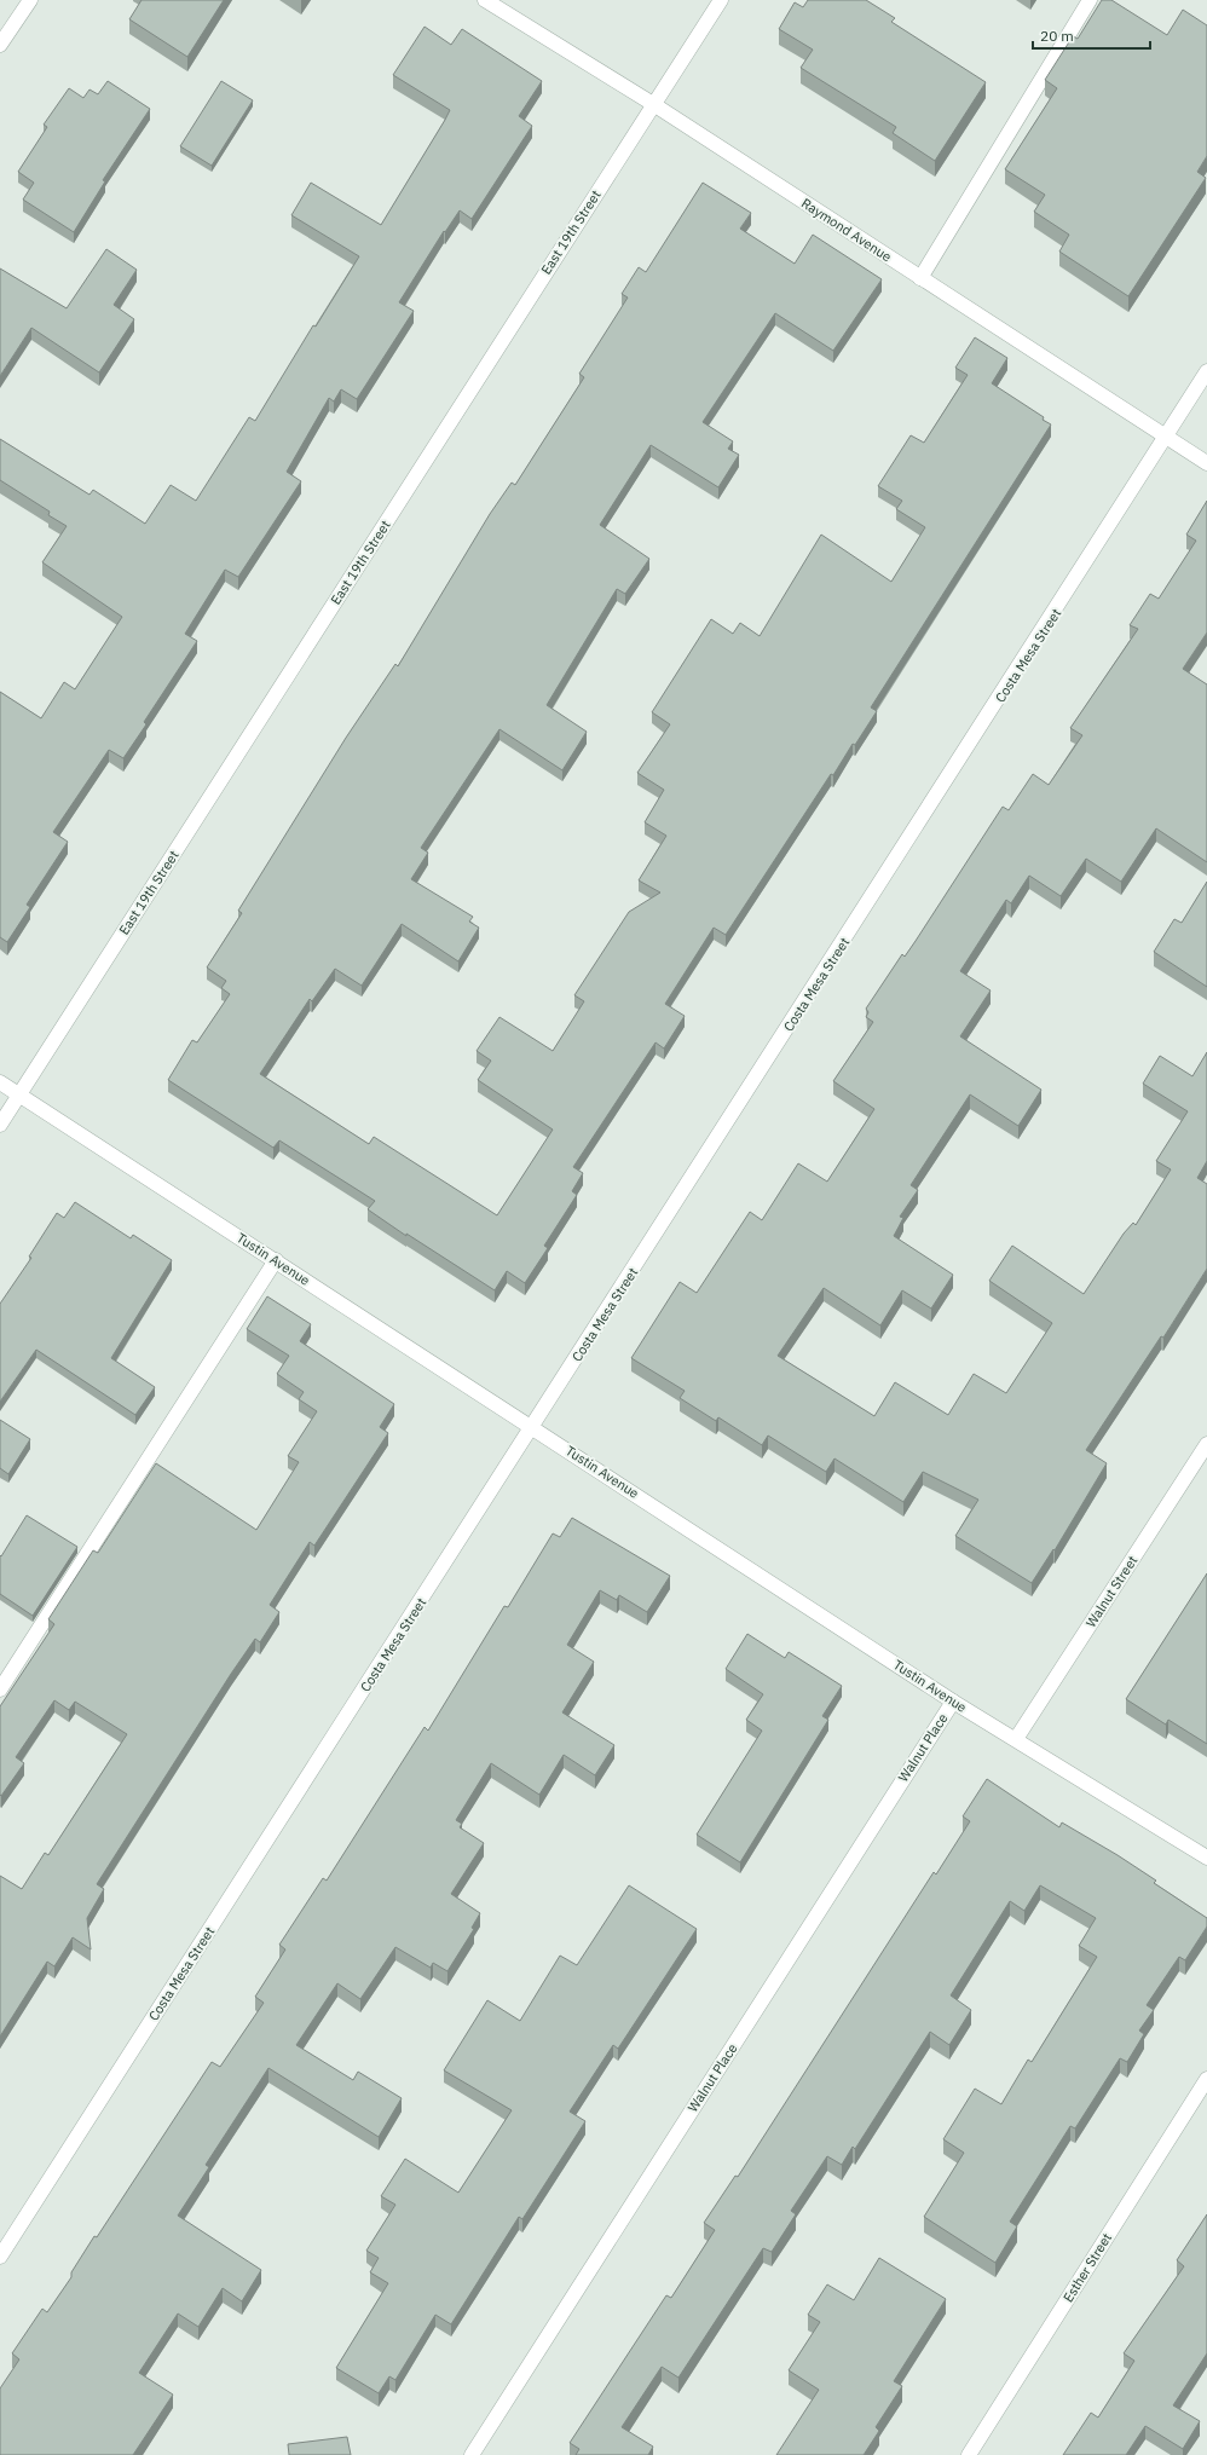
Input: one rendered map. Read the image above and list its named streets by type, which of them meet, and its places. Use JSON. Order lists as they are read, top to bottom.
{
  "streets": {
    "street": [
      "Raymond Avenue",
      "East 19th Street",
      "Costa Mesa Street",
      "Tustin Avenue",
      "Walnut Street",
      "Walnut Place",
      "Esther Street"
    ]
  },
  "crossings": [
    ["Raymond Avenue", "East 19th Street"],
    ["Raymond Avenue", "Costa Mesa Street"],
    ["East 19th Street", "Tustin Avenue"],
    ["Costa Mesa Street", "Tustin Avenue"],
    ["Tustin Avenue", "Walnut Street"],
    ["Tustin Avenue", "Walnut Place"]
  ],
  "scale_bar": "20 m"
}
